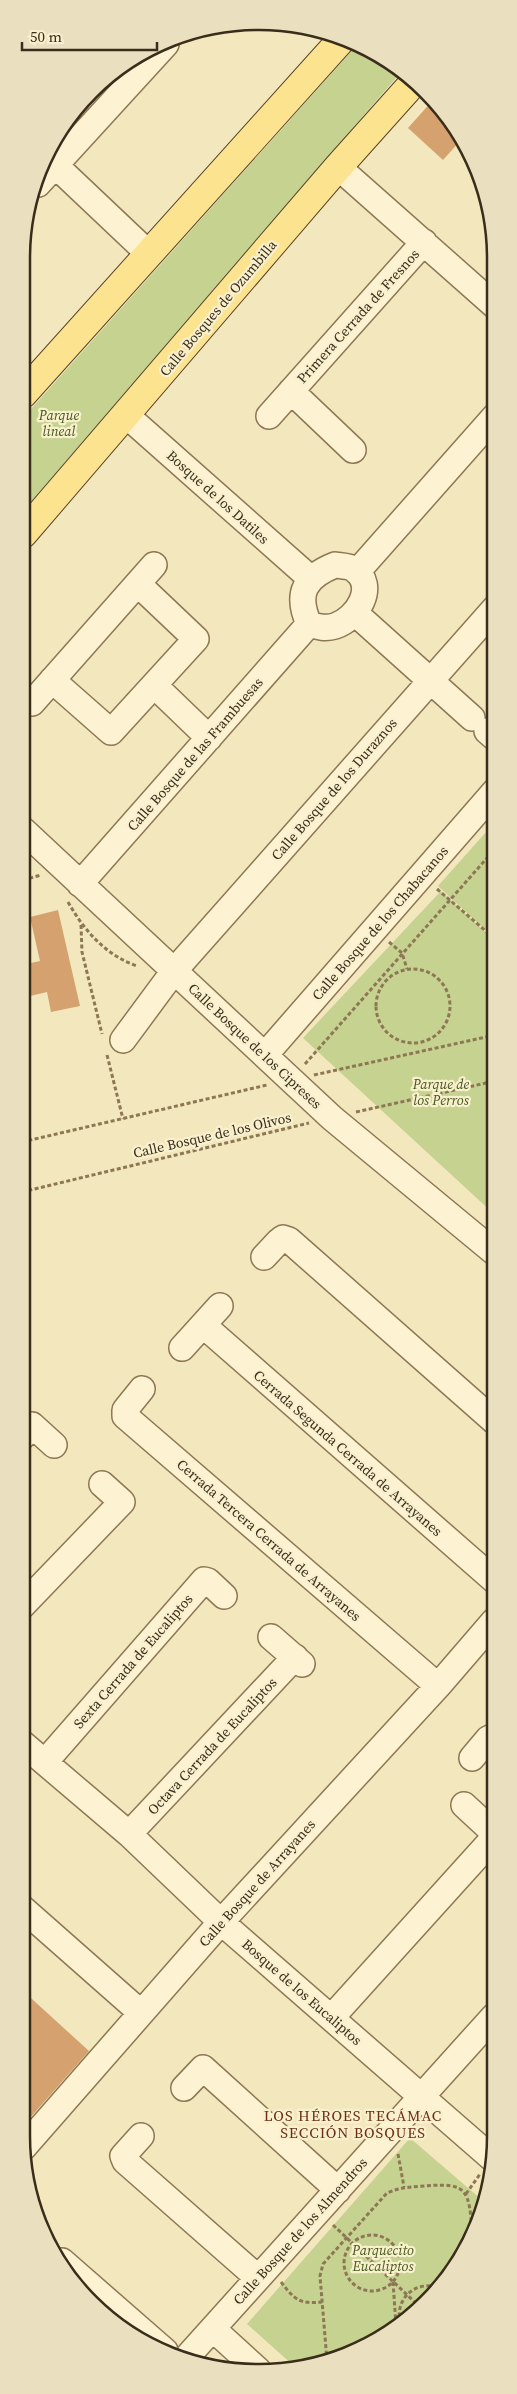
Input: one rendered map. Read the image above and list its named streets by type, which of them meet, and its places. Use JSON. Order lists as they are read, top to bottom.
{
  "streets": {
    "main road": ["Calle Bosques de Ozumbilla"],
    "street": [
      "Primera Cerrada de Fresnos",
      "Bosque de los Datiles",
      "Calle Bosque de las Frambuesas",
      "Calle Bosque de los Duraznos",
      "Calle Bosque de los Chabacanos",
      "Calle Bosque de los Cipreses",
      "Cerrada Segunda Cerrada de Arrayanes",
      "Cerrada Tercera Cerrada de Arrayanes",
      "Sexta Cerrada de Eucaliptos",
      "Octava Cerrada de Eucaliptos",
      "Calle Bosque de Arrayanes",
      "Bosque de los Eucaliptos",
      "Calle Bosque de los Almendros"
    ],
    "path": ["Calle Bosque de los Olivos"]
  },
  "crossings": [
    ["Calle Bosques de Ozumbilla", "Bosque de los Datiles"],
    ["Bosque de los Datiles", "Calle Bosque de las Frambuesas"],
    ["Calle Bosque de las Frambuesas", "Calle Bosque de los Cipreses"],
    ["Calle Bosque de los Duraznos", "Calle Bosque de los Cipreses"],
    ["Calle Bosque de los Chabacanos", "Calle Bosque de los Cipreses"],
    ["Calle Bosque de los Cipreses", "Calle Bosque de los Olivos"],
    ["Cerrada Tercera Cerrada de Arrayanes", "Calle Bosque de Arrayanes"],
    ["Sexta Cerrada de Eucaliptos", "Bosque de los Eucaliptos"],
    ["Octava Cerrada de Eucaliptos", "Bosque de los Eucaliptos"],
    ["Calle Bosque de Arrayanes", "Bosque de los Eucaliptos"],
    ["Bosque de los Eucaliptos", "Calle Bosque de los Almendros"]
  ],
  "districts": ["LOS HÉROES TECÁMAC SECCIÓN BOSQUES"],
  "parks": ["Parque lineal", "Parque de los Perros", "Parquecito Eucaliptos"],
  "scale_bar": "50 m"
}
